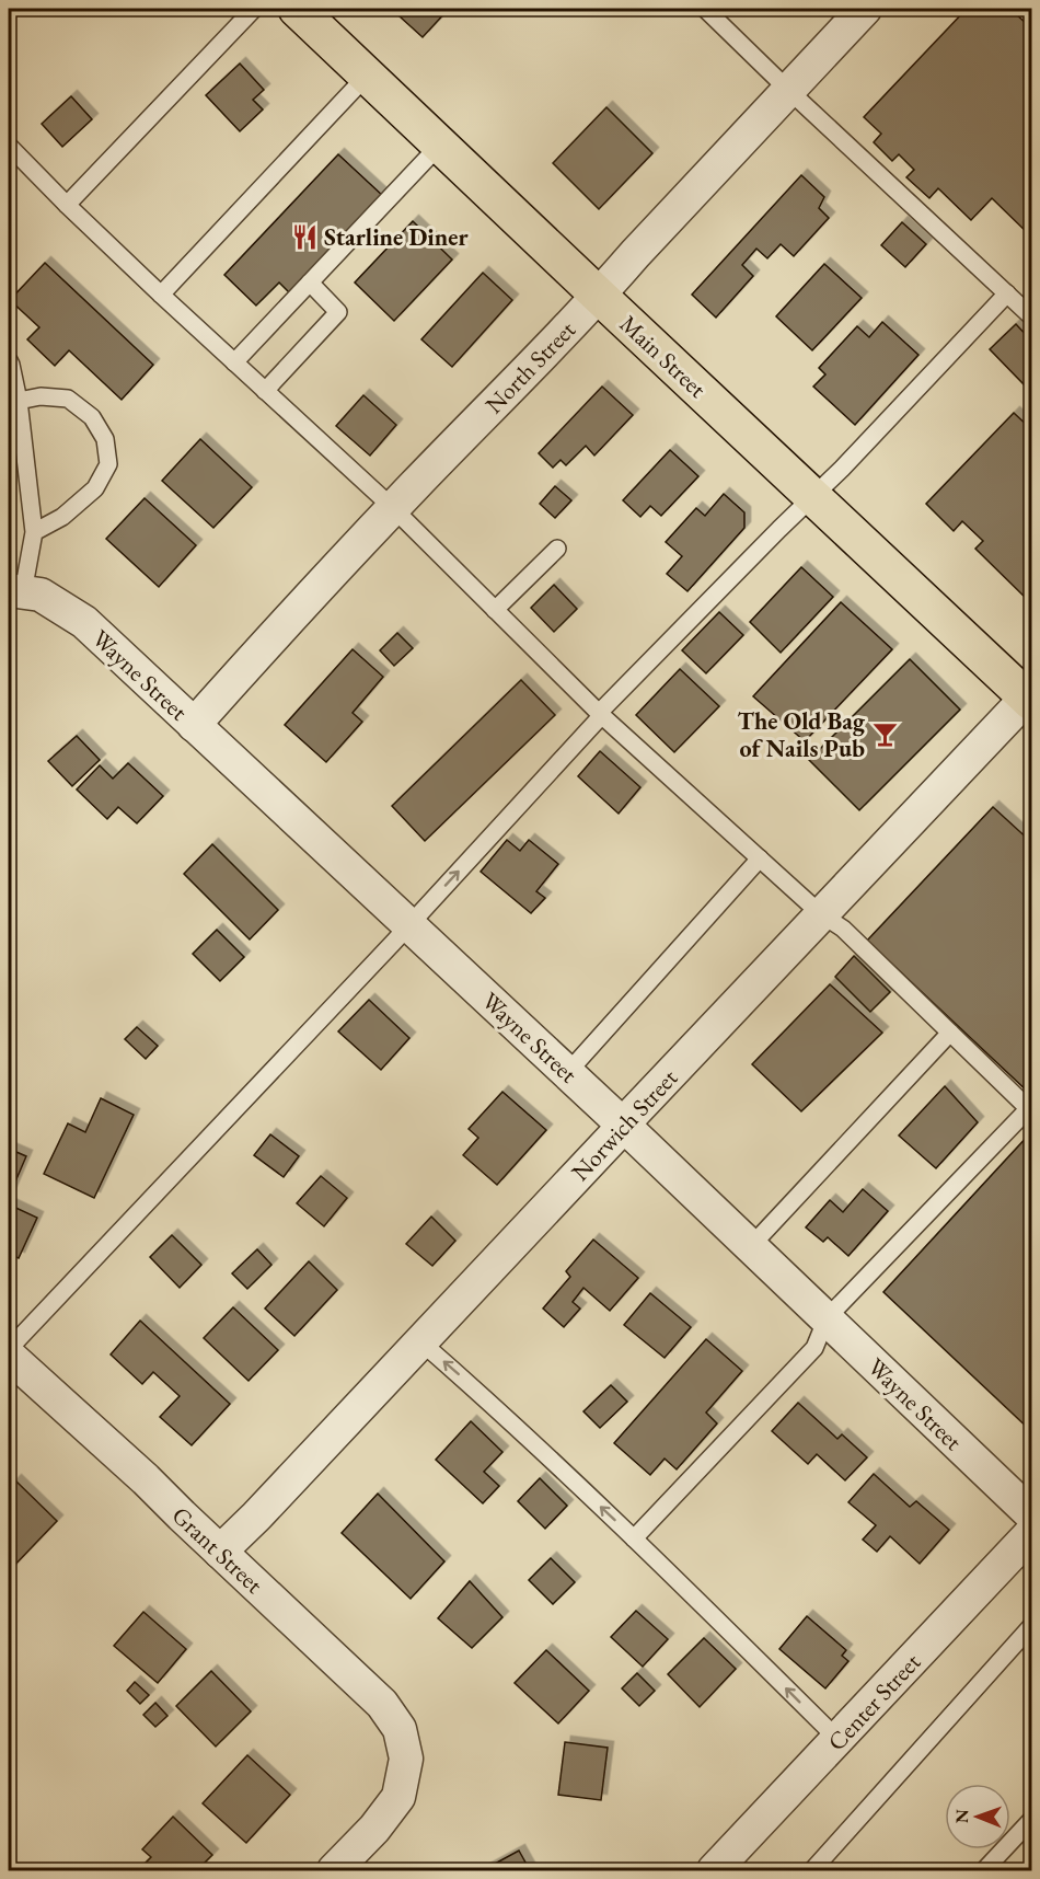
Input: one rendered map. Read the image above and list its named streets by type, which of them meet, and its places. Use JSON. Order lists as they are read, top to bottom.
{
  "streets": {
    "main road": ["Main Street"],
    "street": [
      "North Street",
      "Wayne Street",
      "Norwich Street",
      "Grant Street",
      "Center Street"
    ]
  },
  "crossings": [
    ["Main Street", "North Street"],
    ["Main Street", "Norwich Street"],
    ["North Street", "Wayne Street"],
    ["Wayne Street", "Norwich Street"],
    ["Norwich Street", "Grant Street"]
  ],
  "places": {
    "restaurant": ["Starline Diner"],
    "bar": ["The Old Bag of Nails Pub"]
  },
  "north": "left"
}
